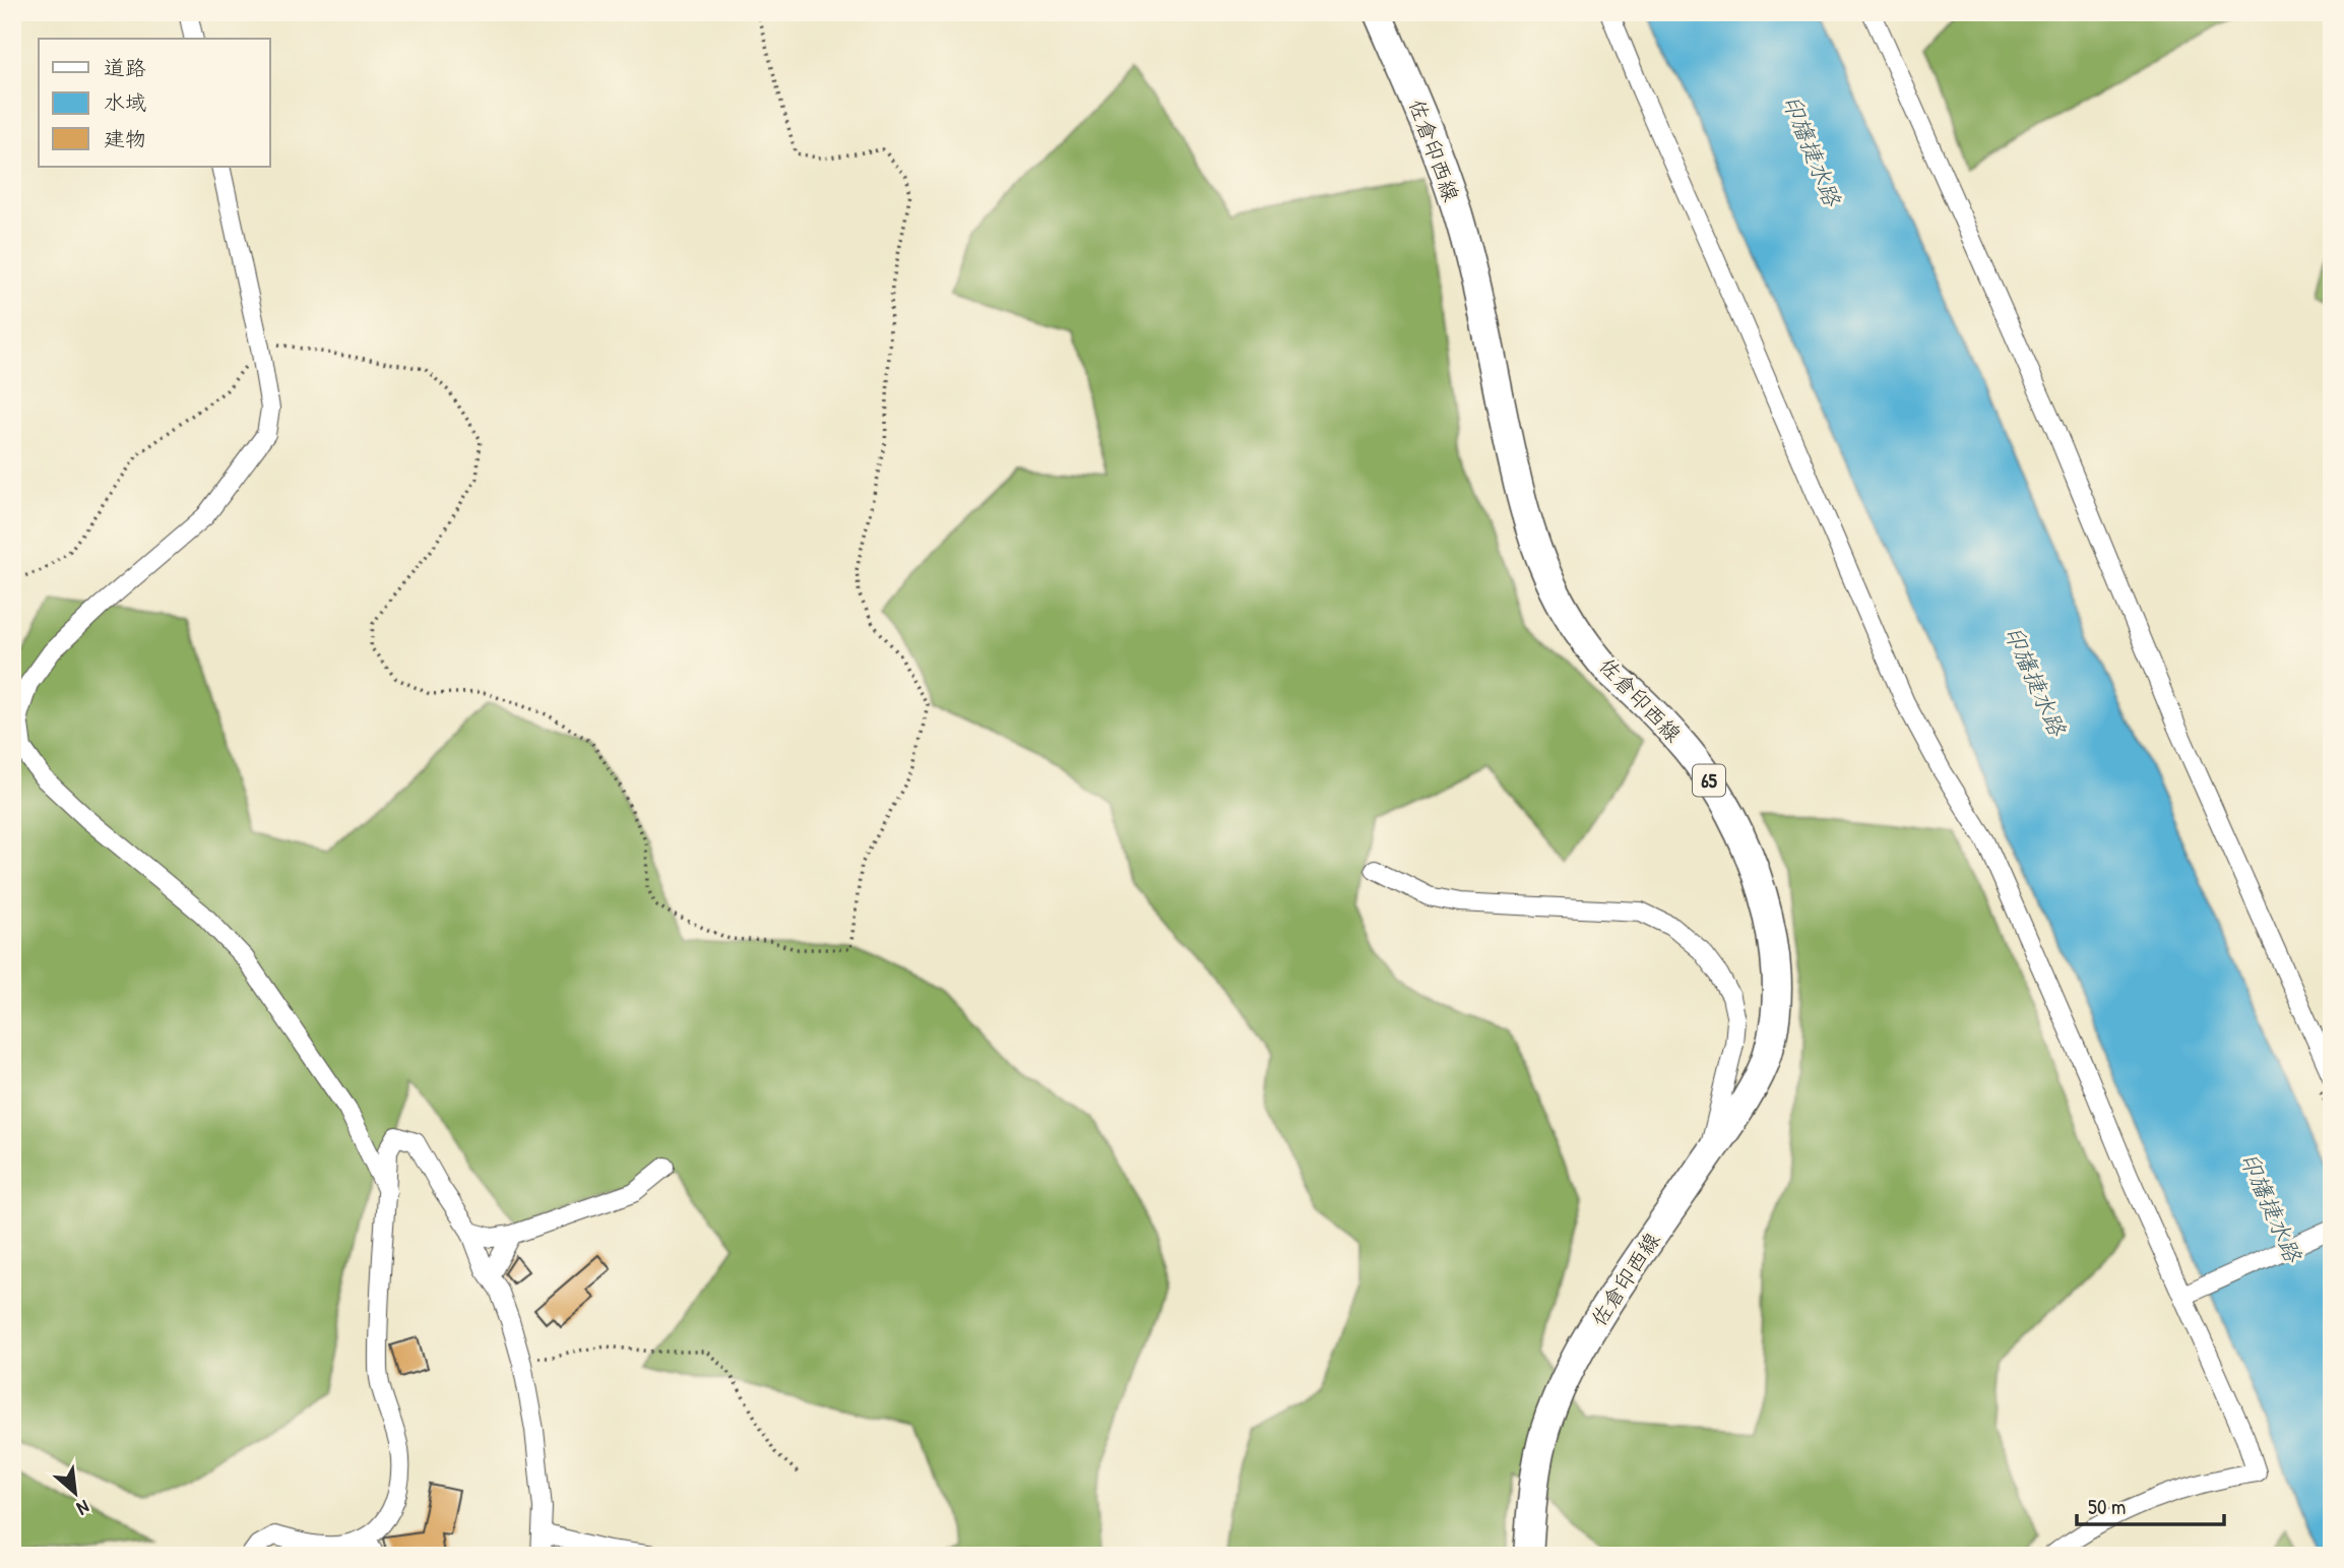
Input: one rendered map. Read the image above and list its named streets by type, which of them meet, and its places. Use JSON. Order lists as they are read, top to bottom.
{
  "streets": {
    "main road": ["佐倉印西線", "65"]
  },
  "water": ["印旛捷水路"],
  "legend": ["道路", "水域", "建物"],
  "scale_bar": "50 m",
  "north": "bottom right"
}
